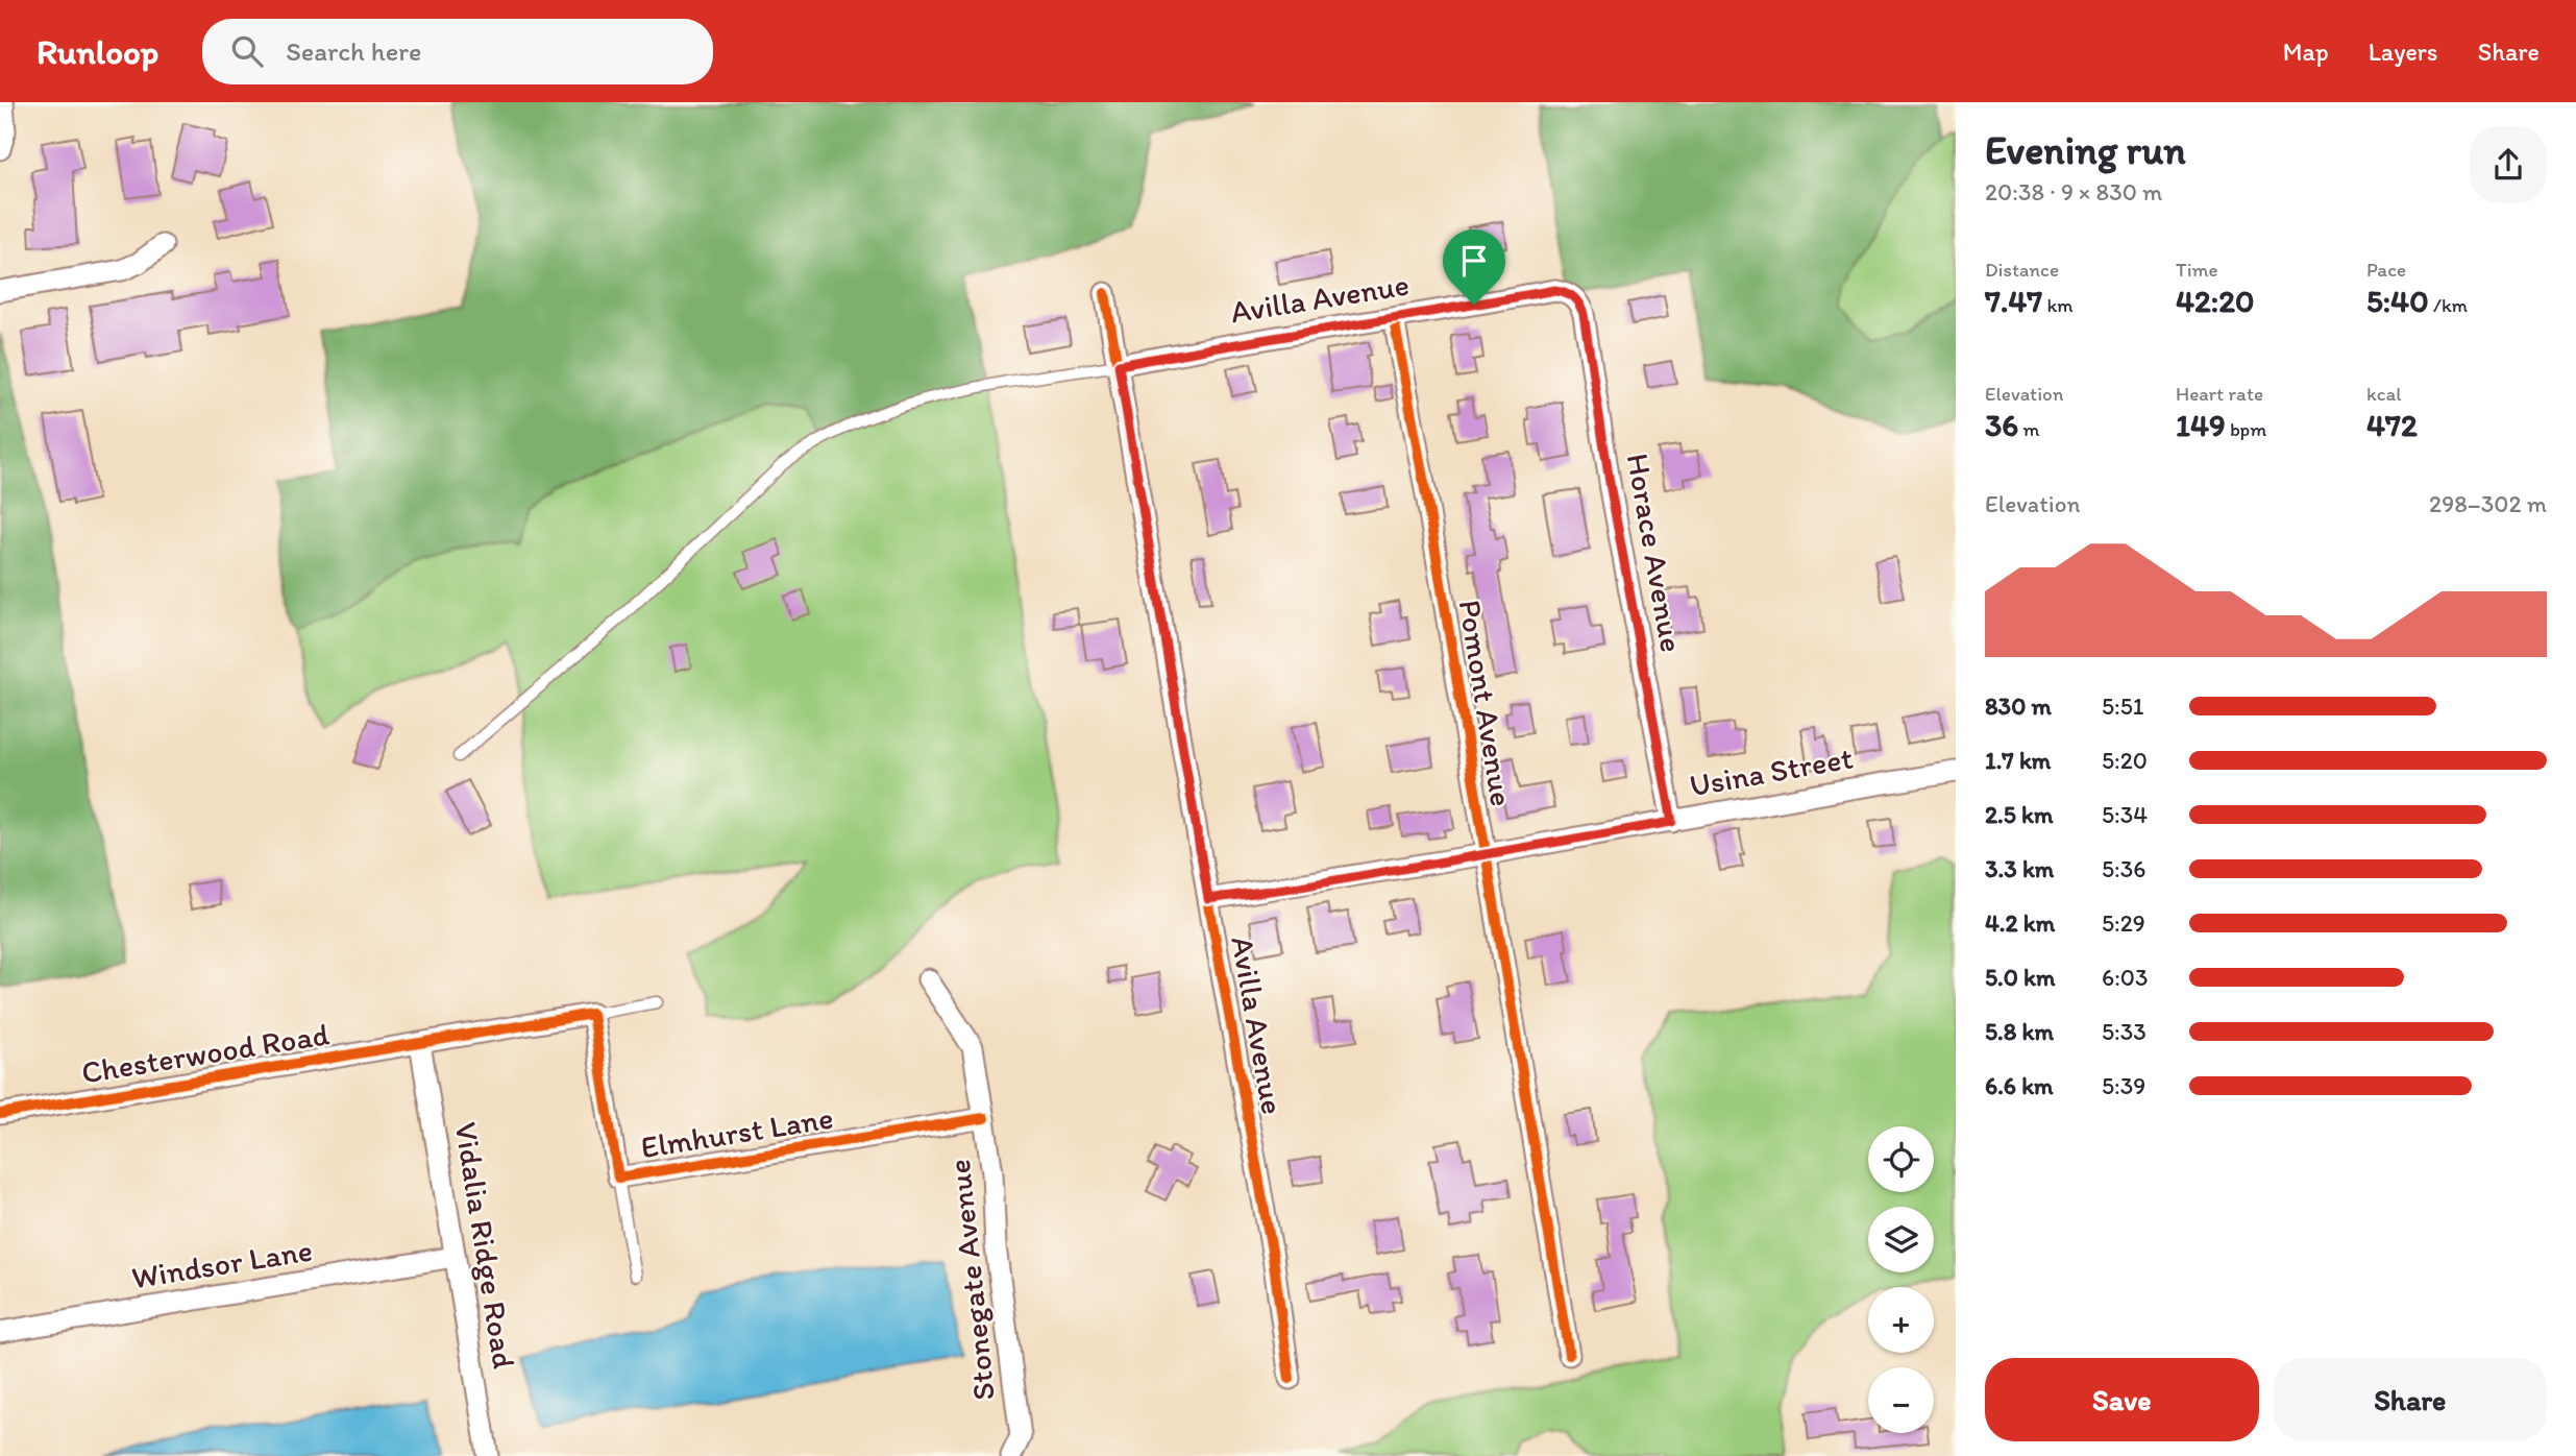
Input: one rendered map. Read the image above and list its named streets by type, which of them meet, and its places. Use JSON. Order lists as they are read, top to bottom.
{
  "streets": {
    "street": [
      "Avilla Avenue",
      "Horace Avenue",
      "Pomont Avenue",
      "Usina Street",
      "Chesterwood Road",
      "Elmhurst Lane",
      "Vidalia Ridge Road",
      "Windsor Lane",
      "Stonegate Avenue"
    ]
  },
  "crossings": [
    ["Avilla Avenue", "Horace Avenue"],
    ["Avilla Avenue", "Pomont Avenue"],
    ["Avilla Avenue", "Usina Street"],
    ["Horace Avenue", "Usina Street"],
    ["Pomont Avenue", "Usina Street"],
    ["Chesterwood Road", "Vidalia Ridge Road"],
    ["Elmhurst Lane", "Stonegate Avenue"],
    ["Vidalia Ridge Road", "Windsor Lane"]
  ],
  "page": {
    "header": "Runloop",
    "search": "Search here",
    "nav": ["Map", "Layers", "Share"],
    "heading": ["Evening run", "20:38 · 9 × 830 m"],
    "stats": [
      ["Distance", "7.47 km"],
      ["Time", "42:20"],
      ["Pace", "5:40 /km"],
      ["Elevation", "36 m"],
      ["Heart rate", "149 bpm"],
      ["kcal", "472"]
    ],
    "chart": ["Elevation", "298–302 m"],
    "list": [
      {
        "name": "830 m",
        "note": "5:51"
      },
      {
        "name": "1.7 km",
        "note": "5:20"
      },
      {
        "name": "2.5 km",
        "note": "5:34"
      },
      {
        "name": "3.3 km",
        "note": "5:36"
      },
      {
        "name": "4.2 km",
        "note": "5:29"
      },
      {
        "name": "5.0 km",
        "note": "6:03"
      },
      {
        "name": "5.8 km",
        "note": "5:33"
      },
      {
        "name": "6.6 km",
        "note": "5:39"
      }
    ],
    "map_buttons": ["+", "−"],
    "buttons": ["Save", "Share"]
  }
}
